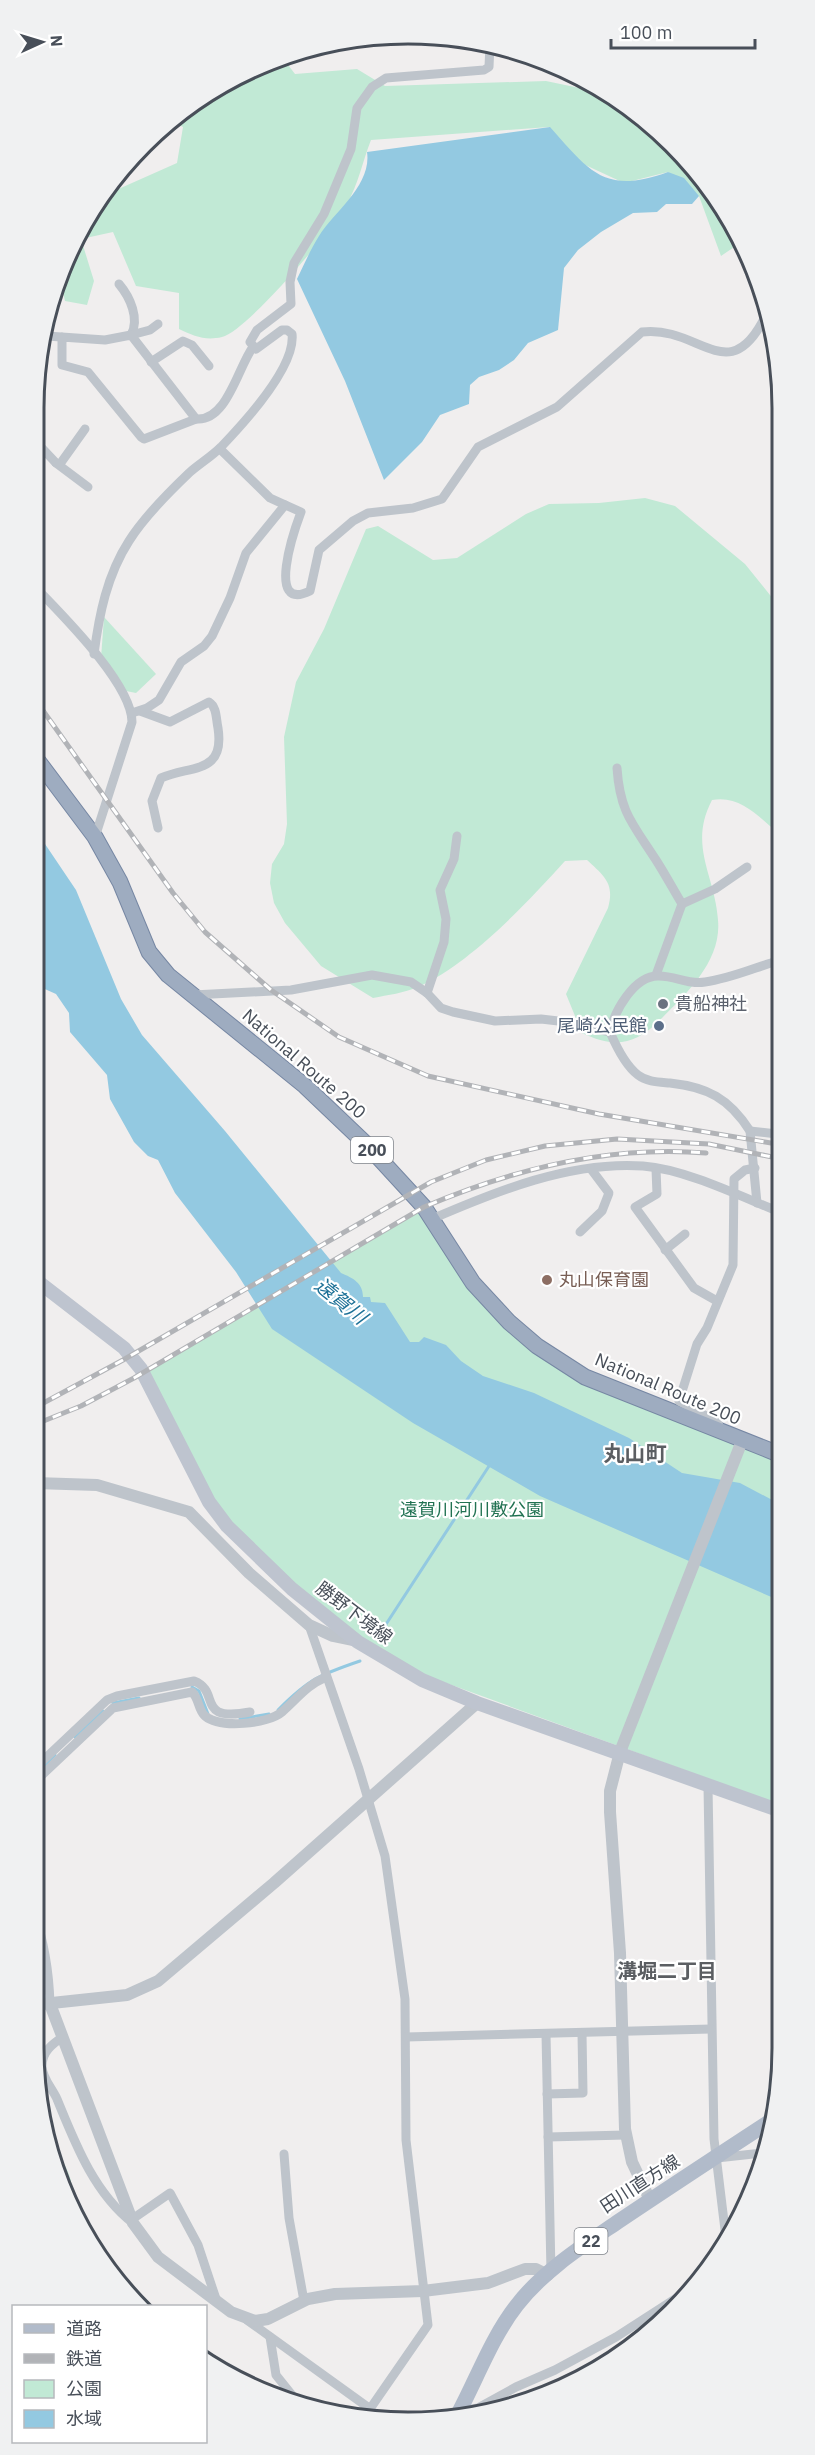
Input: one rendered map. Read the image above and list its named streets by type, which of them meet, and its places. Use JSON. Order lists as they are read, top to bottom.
{
  "streets": {
    "highway": ["National Route 200", "200"],
    "main road": ["勝野下境線", "田川直方線", "22"]
  },
  "districts": ["丸山町", "溝堀二丁目"],
  "water": ["遠賀川"],
  "parks": ["遠賀川河川敷公園"],
  "places": ["貴船神社", "尾崎公民館", "丸山保育園"],
  "legend": [
    "道路",
    "鉄道",
    "公園",
    "水域"
  ],
  "scale_bar": "100 m",
  "north": "right"
}
